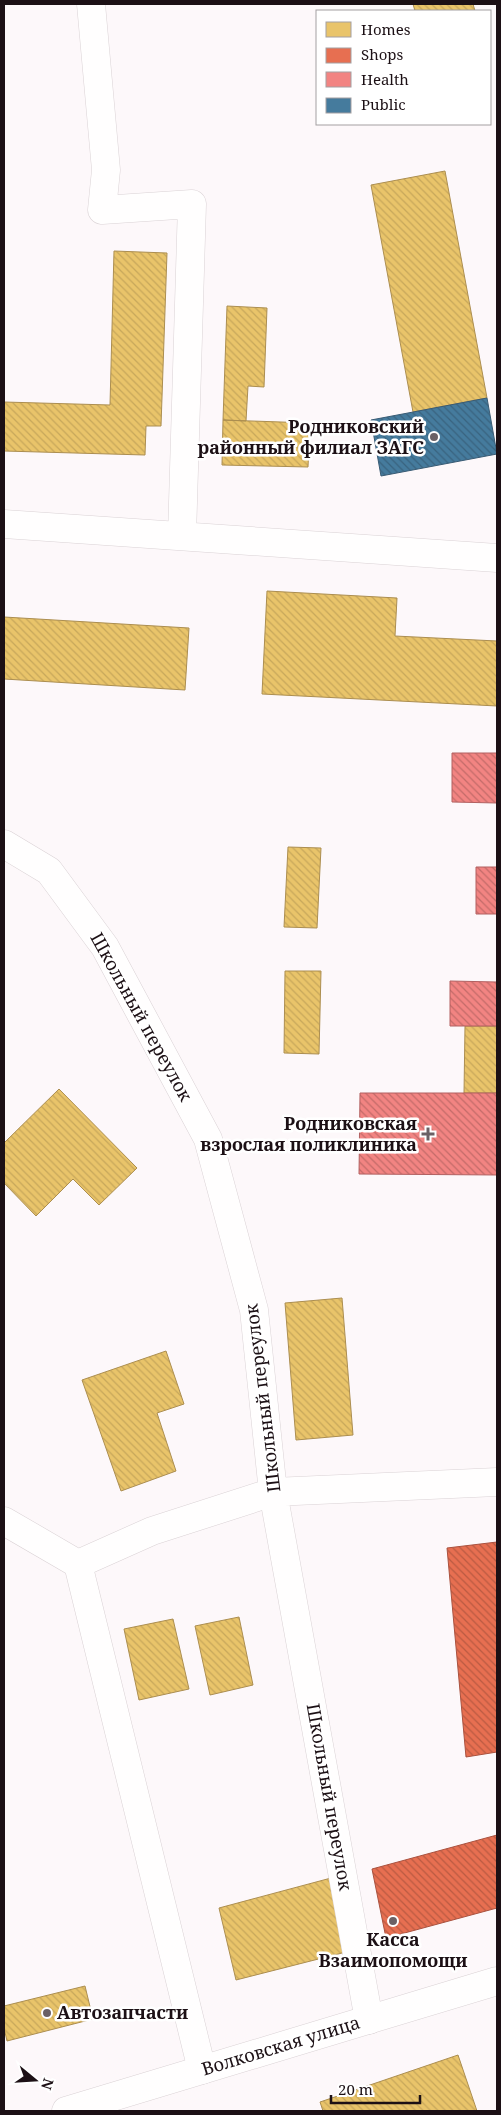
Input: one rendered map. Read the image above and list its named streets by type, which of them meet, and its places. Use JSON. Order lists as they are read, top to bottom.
{
  "streets": {
    "street": ["Школьный переулок", "Волковская улица"]
  },
  "crossings": [
    ["Школьный переулок", "Волковская улица"]
  ],
  "places": {
    "other": ["Родниковский районный филиал ЗАГС", "Касса Взаимопомощи", "Автозапчасти"],
    "health": ["Родниковская взрослая поликлиника"]
  },
  "legend": [
    "Homes",
    "Shops",
    "Health",
    "Public"
  ],
  "scale_bar": "20 m",
  "north": "right"
}
